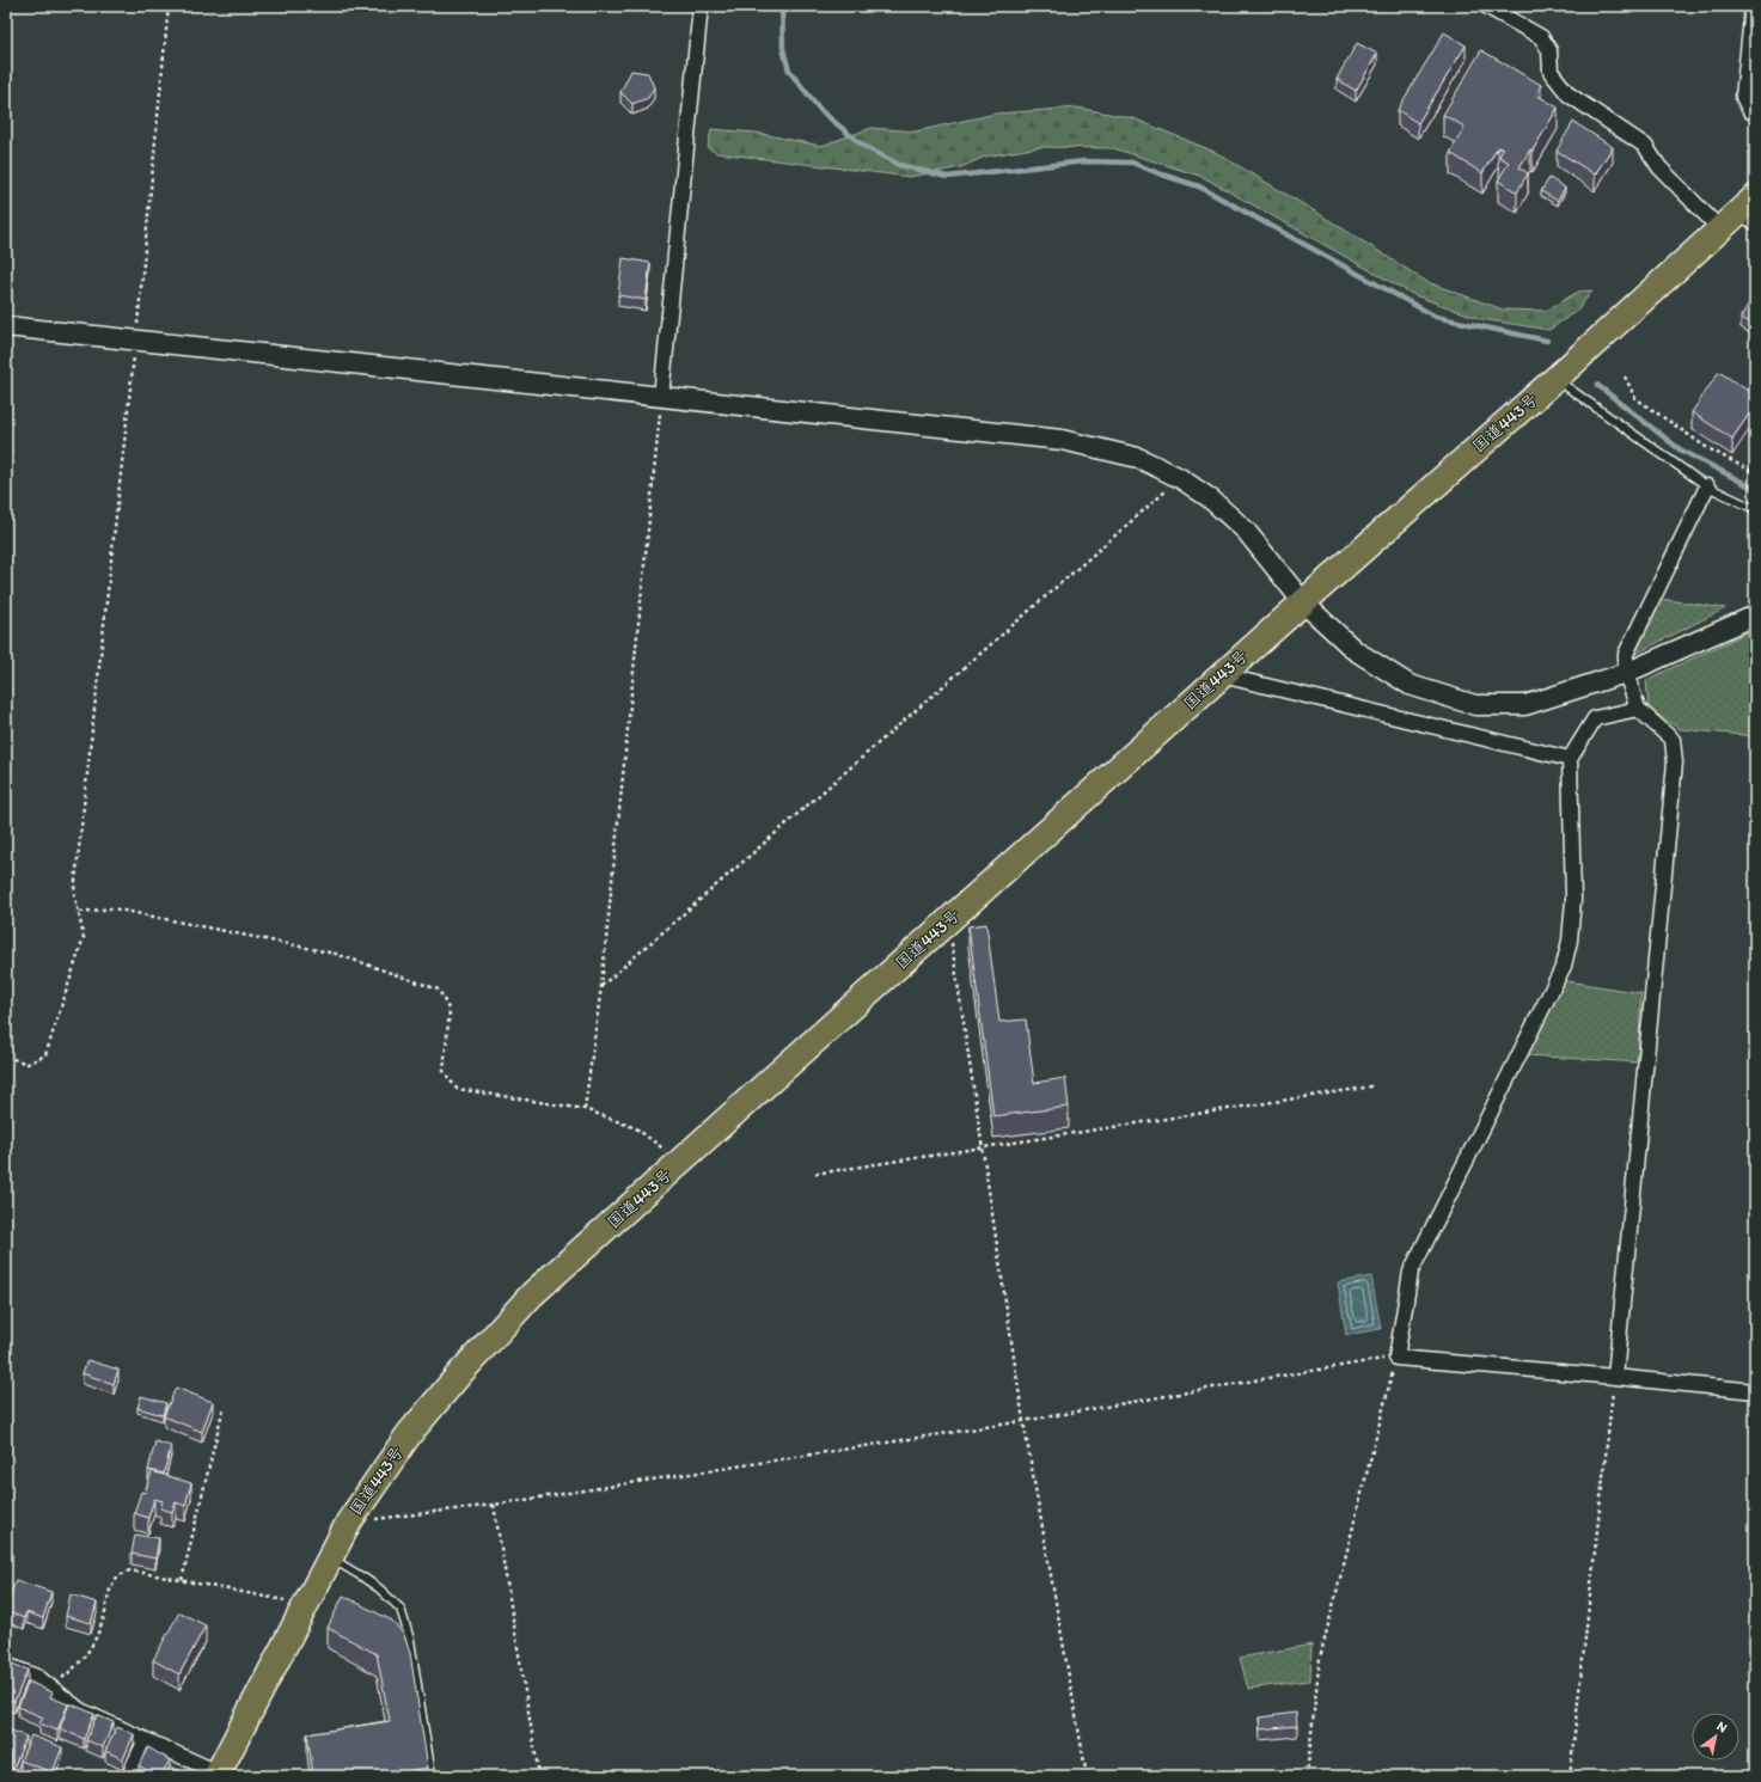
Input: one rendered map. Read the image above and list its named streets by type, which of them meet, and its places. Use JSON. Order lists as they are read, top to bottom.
{
  "streets": {
    "highway": ["国道443号"]
  },
  "north": "top right"
}
